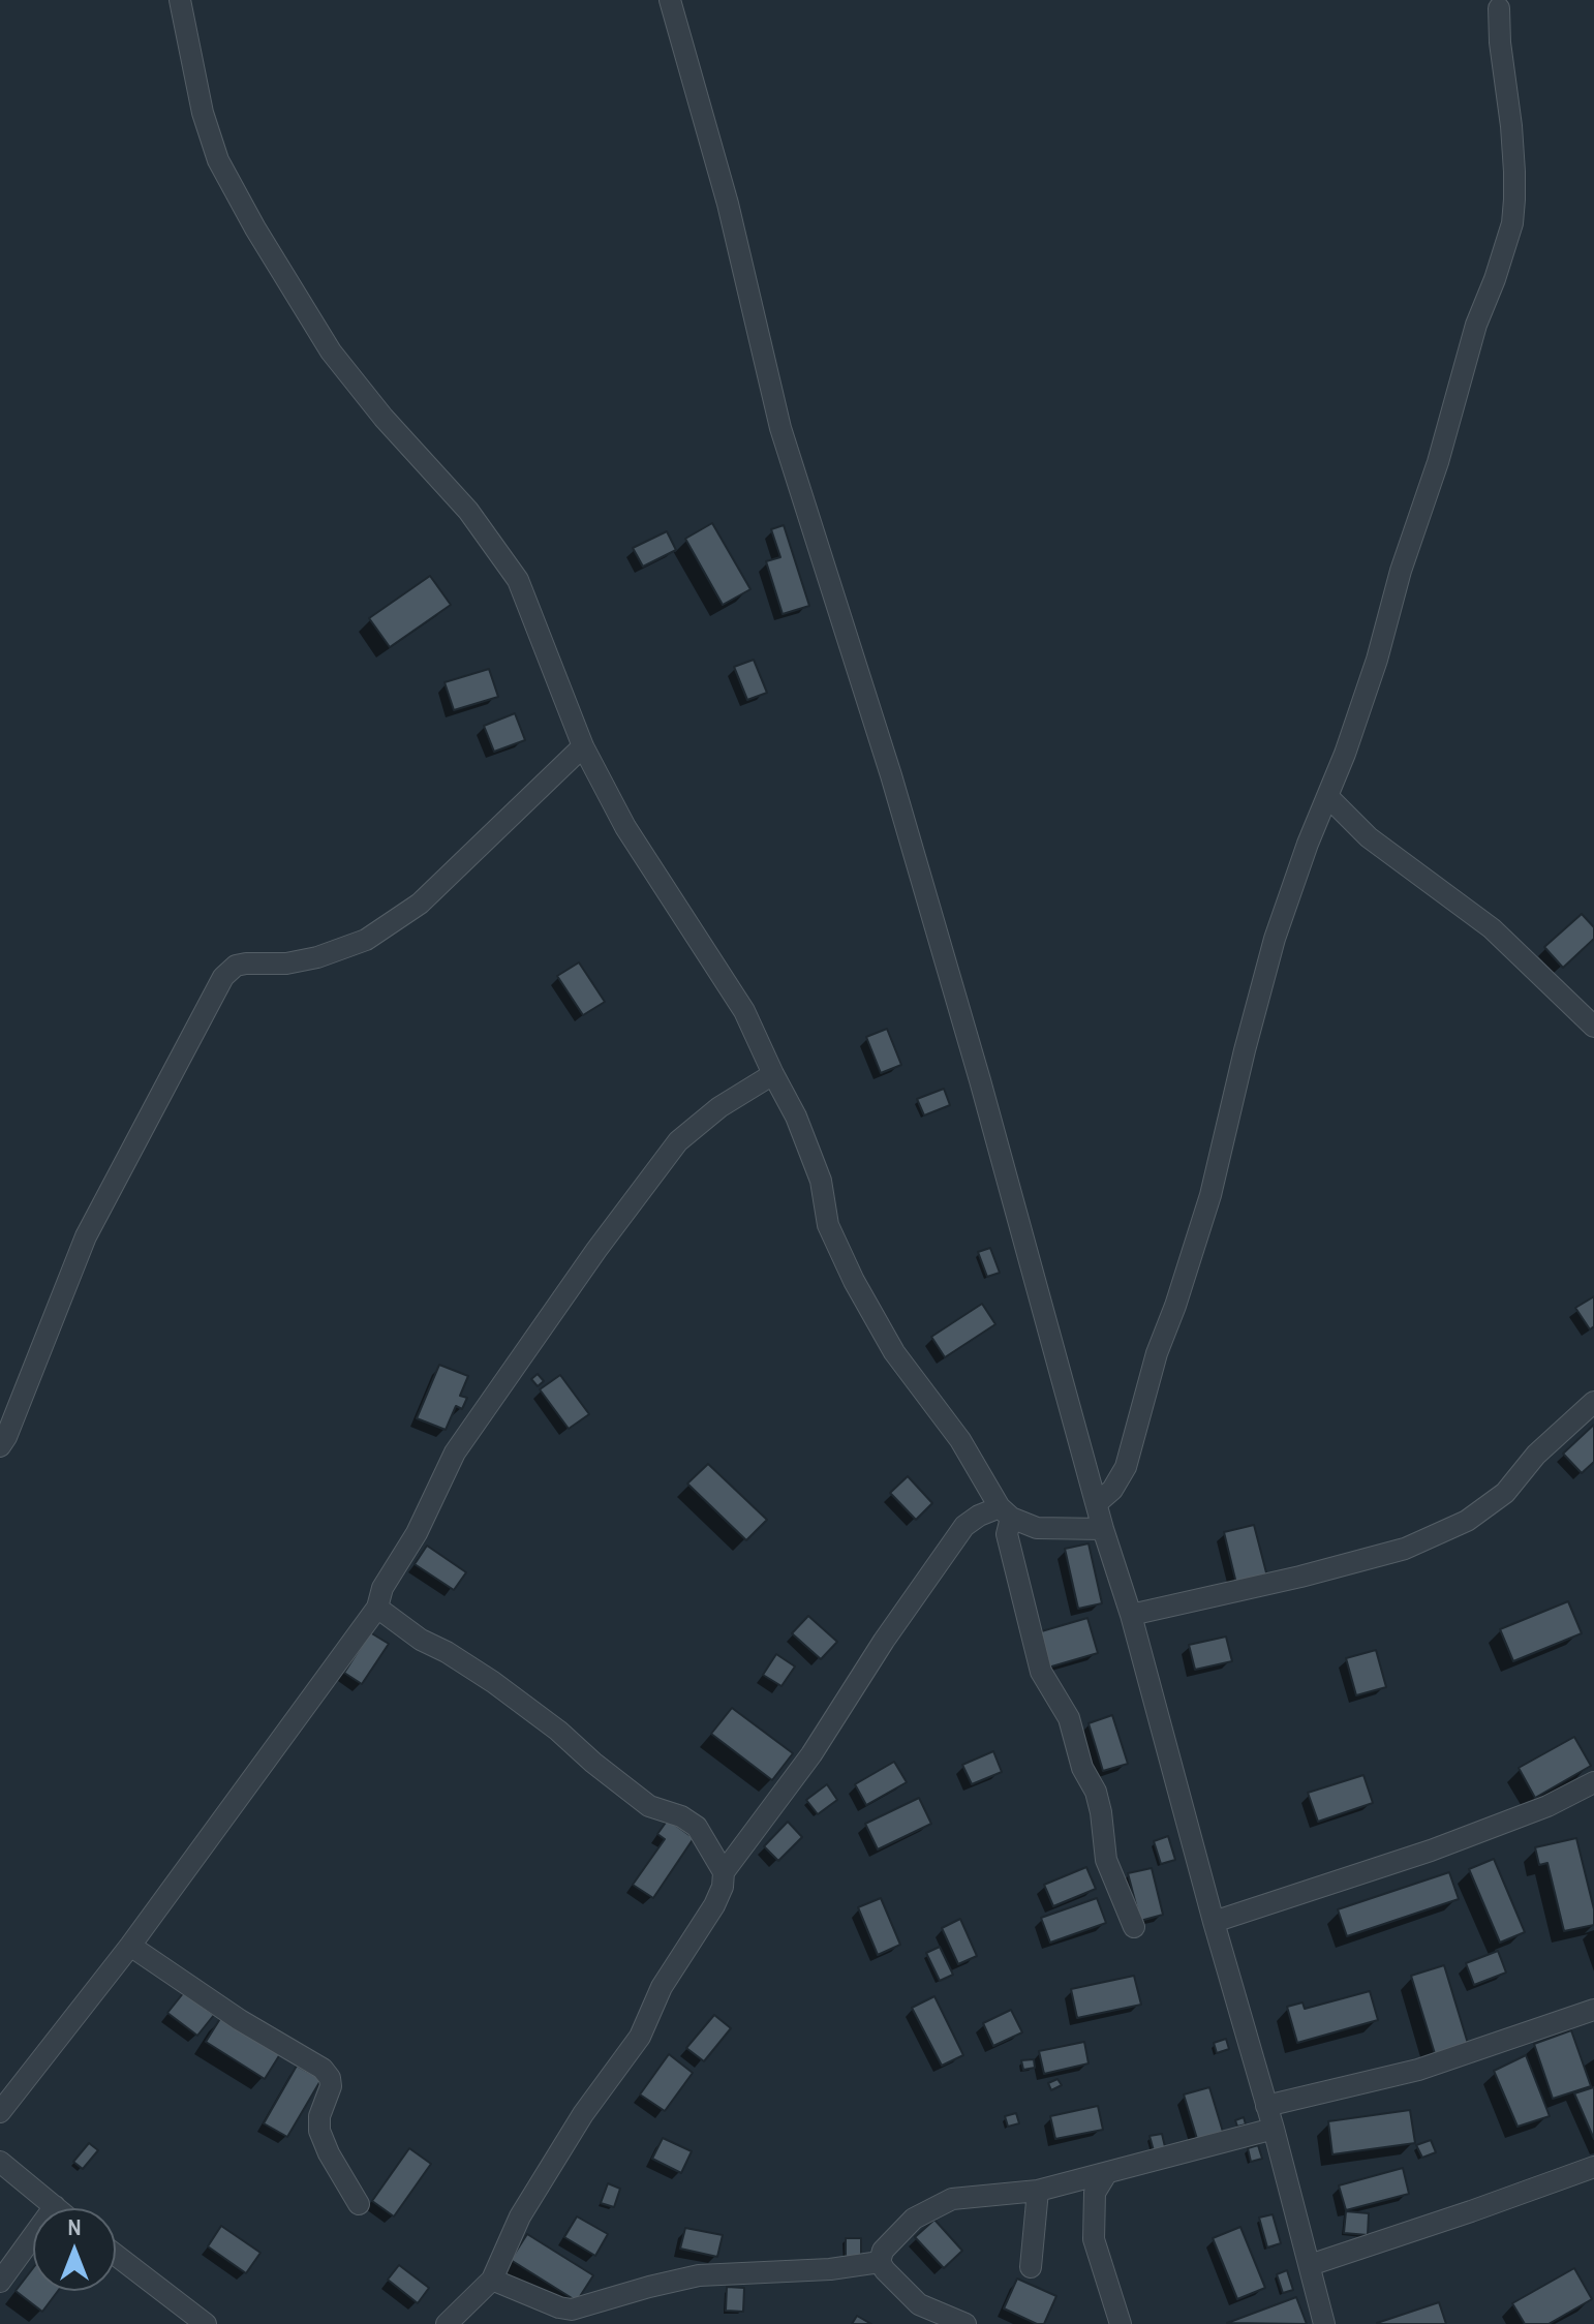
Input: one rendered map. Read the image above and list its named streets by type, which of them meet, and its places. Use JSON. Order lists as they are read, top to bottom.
{
  "north": "top"
}
